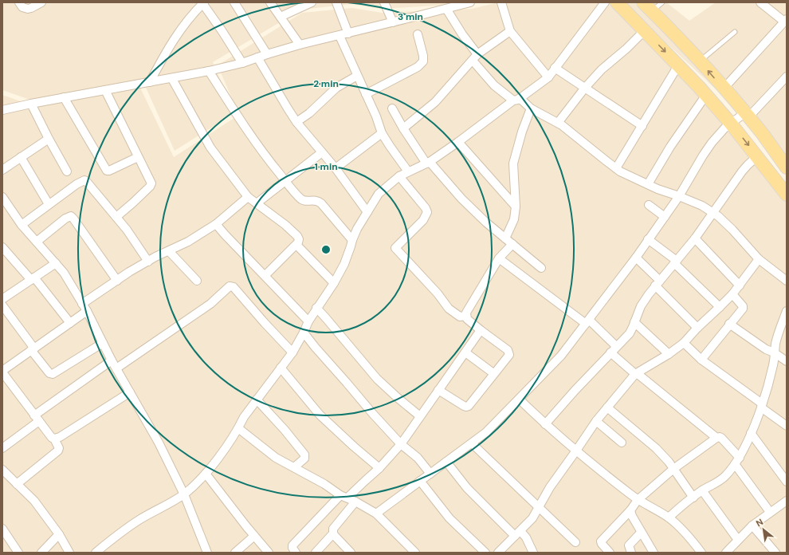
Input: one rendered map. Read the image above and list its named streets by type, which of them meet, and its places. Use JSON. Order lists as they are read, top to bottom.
{
  "north": "top left",
  "rings": ["3 min", "2 min", "1 min"]
}
